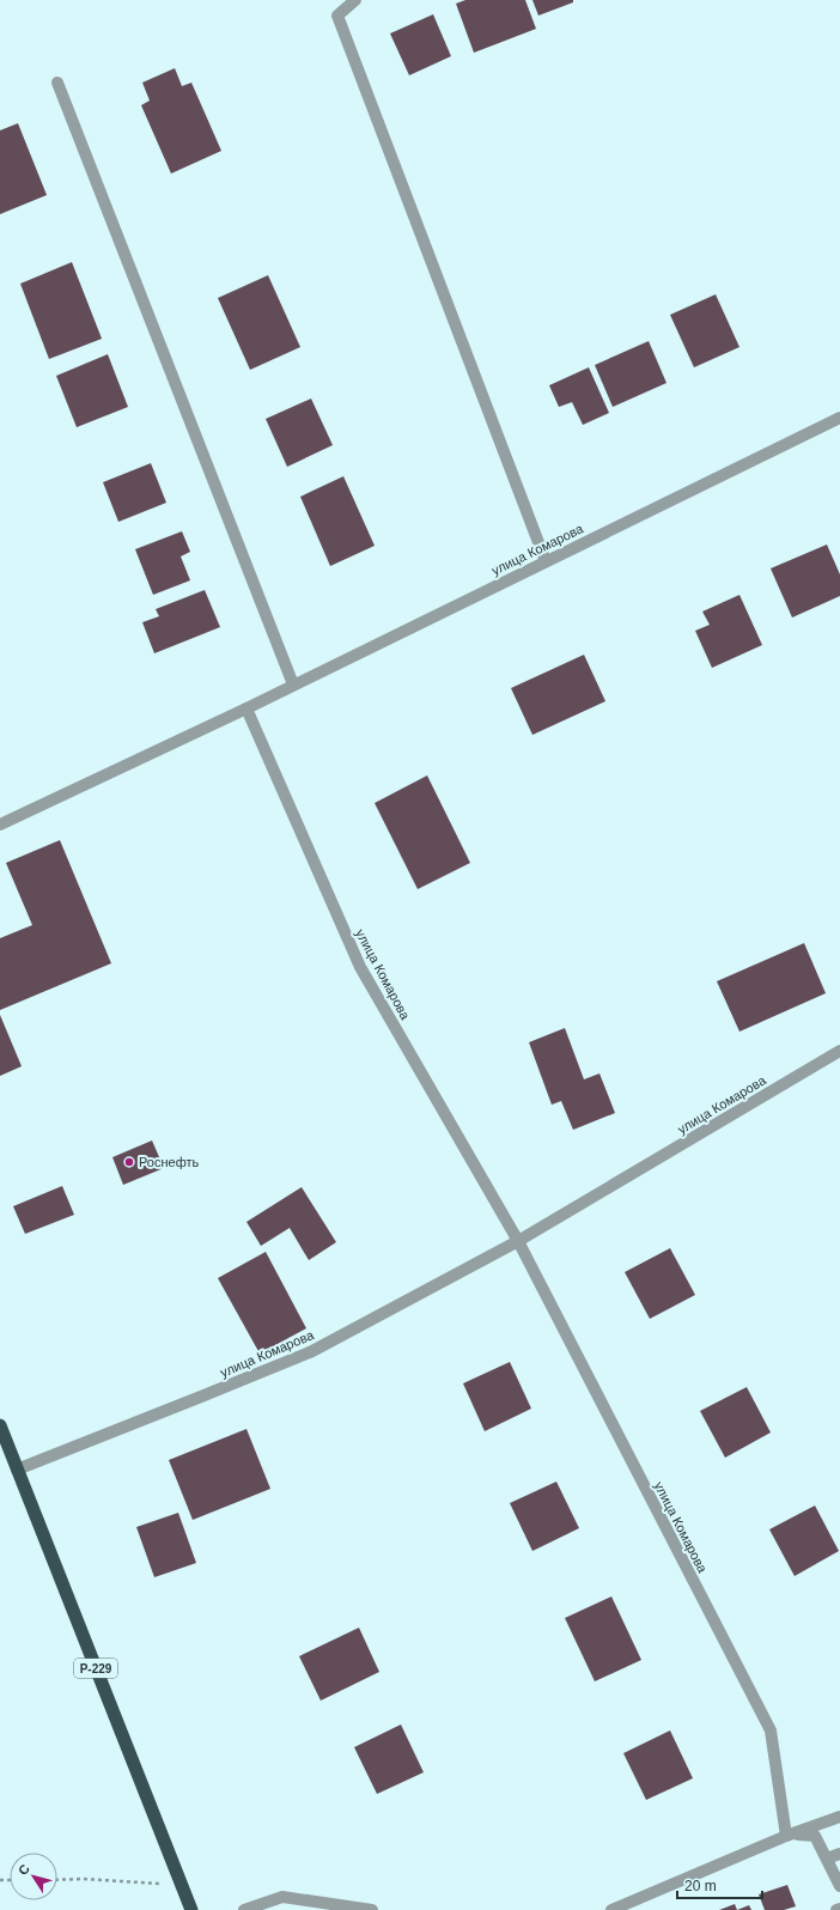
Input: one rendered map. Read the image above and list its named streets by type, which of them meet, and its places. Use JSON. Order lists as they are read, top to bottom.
{
  "streets": {
    "highway": ["Р-229"],
    "street": ["улица Комарова"]
  },
  "crossings": [
    ["улица Комарова", "Р-229"]
  ],
  "places": ["Роснефть"],
  "scale_bar": "20 m",
  "north": "top left"
}
